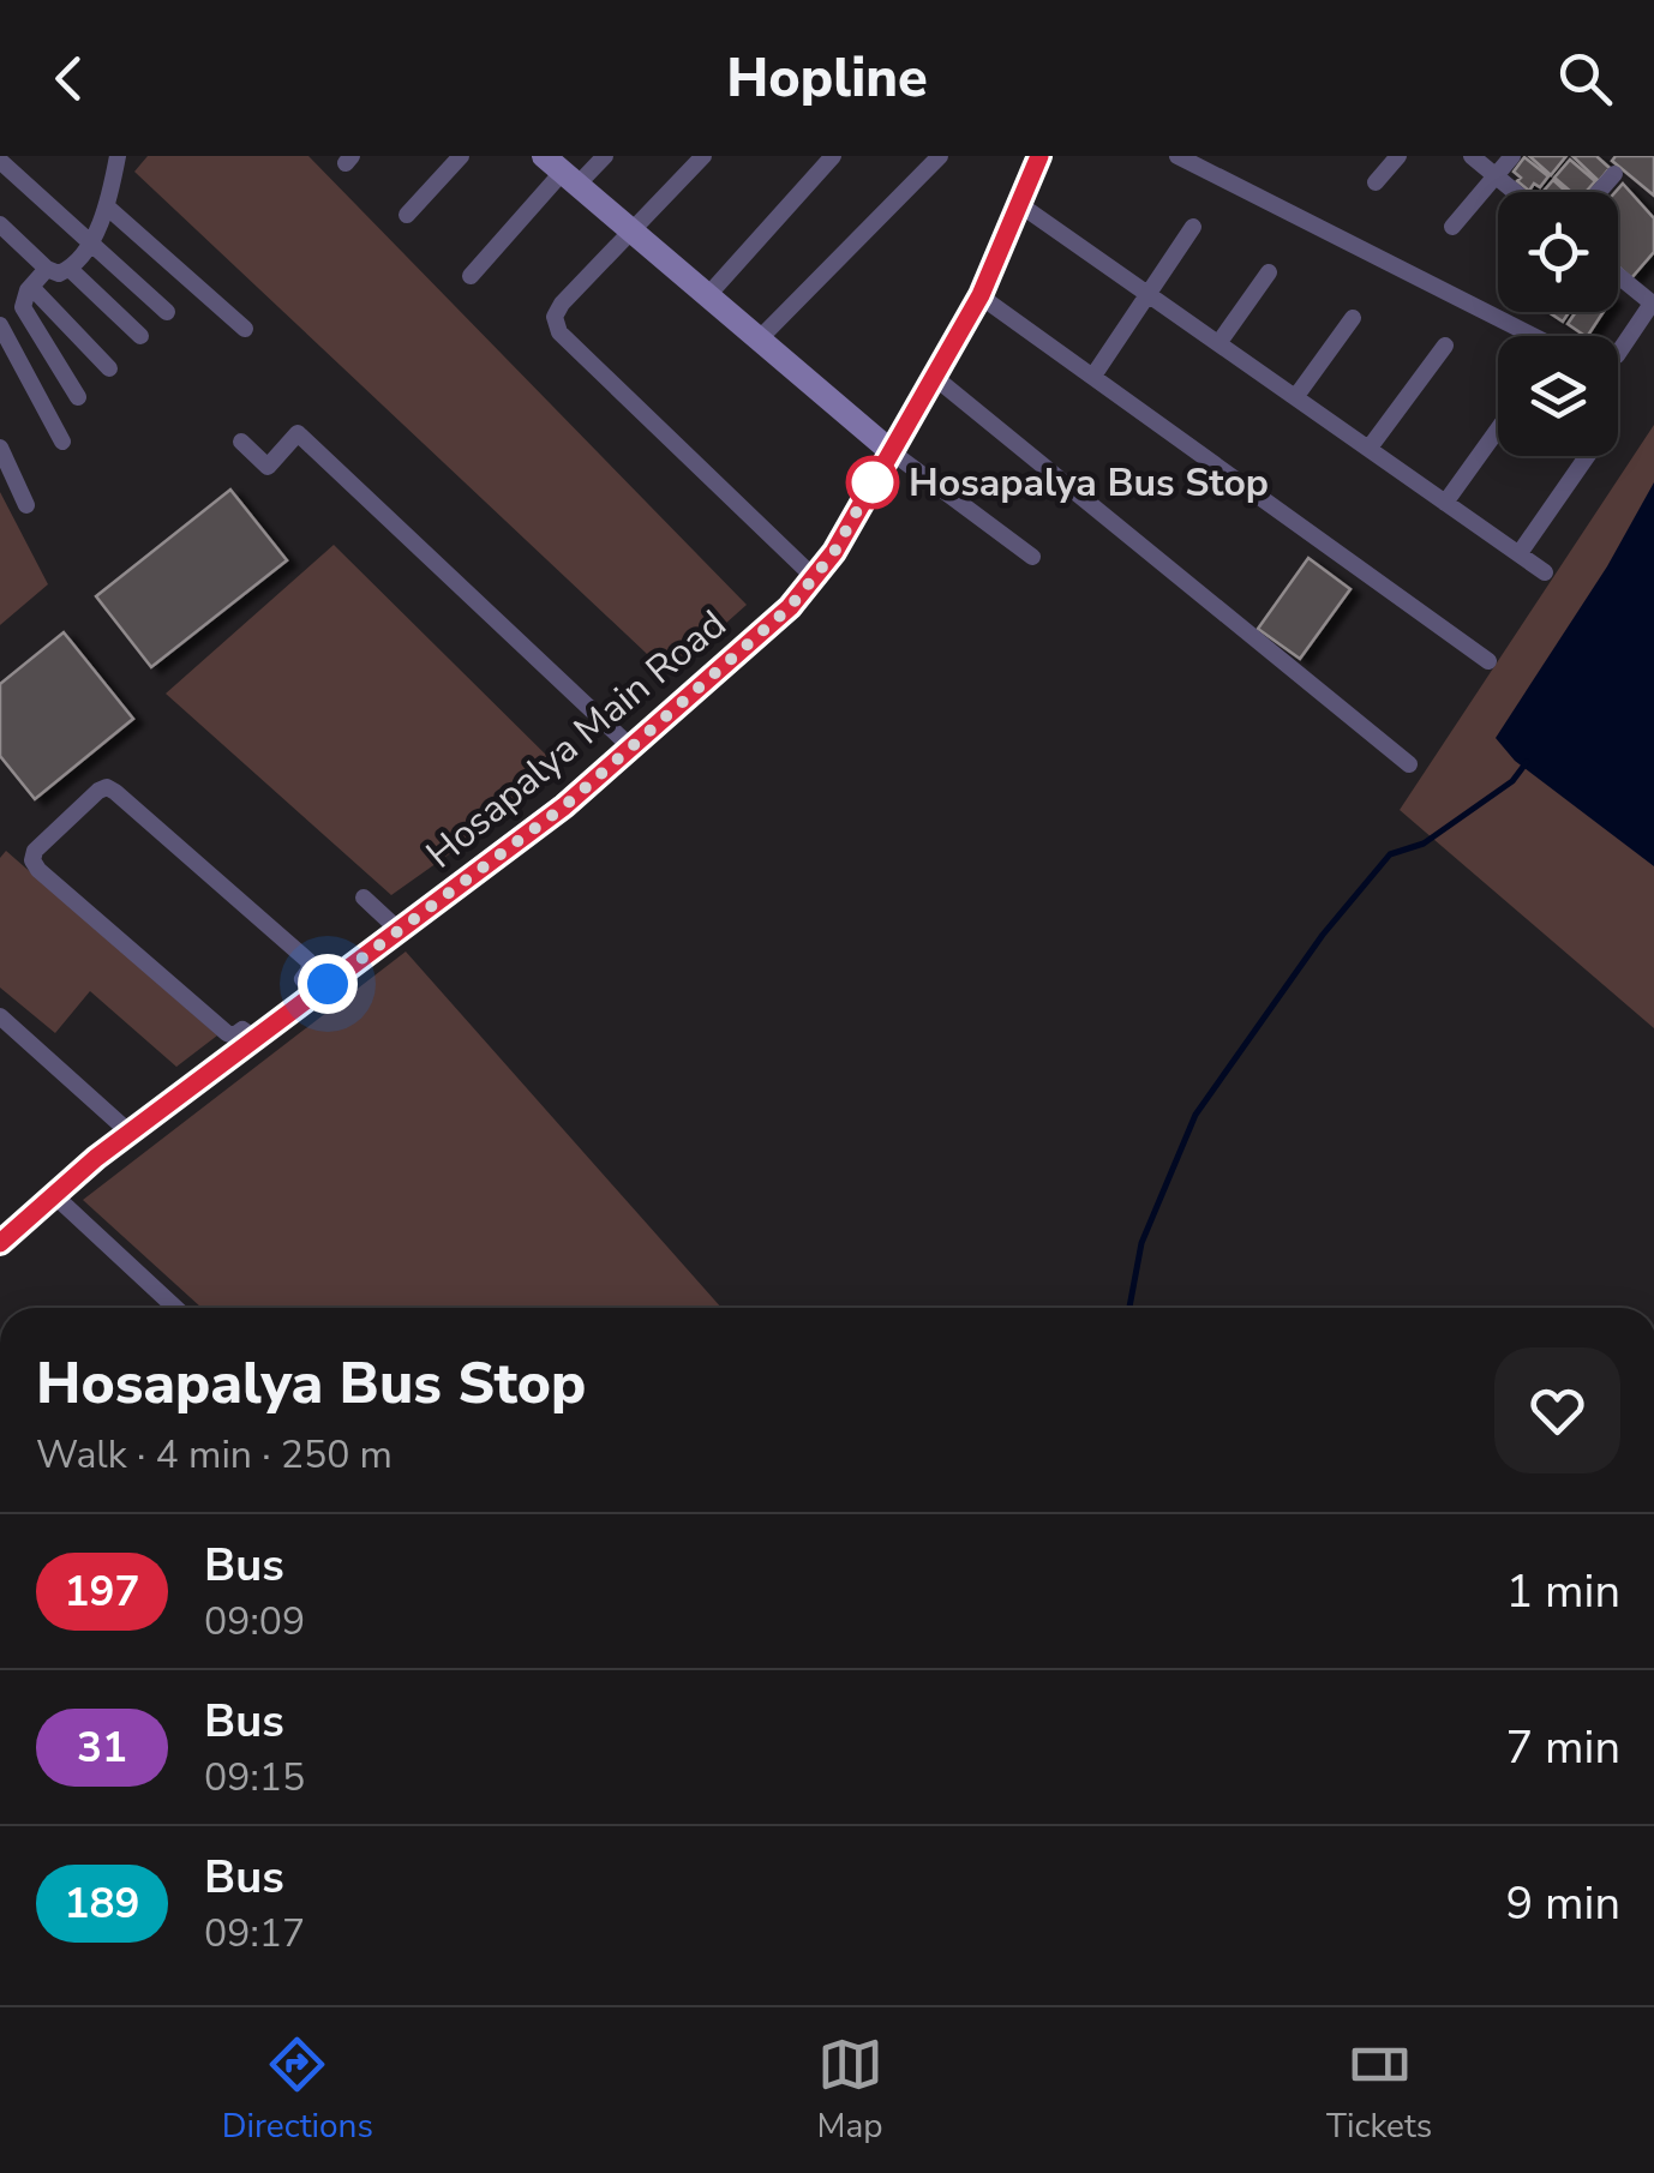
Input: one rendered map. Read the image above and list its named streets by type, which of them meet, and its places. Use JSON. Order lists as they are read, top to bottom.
{
  "streets": {
    "street": ["Hosapalya Main Road"]
  },
  "places": ["Hosapalya Bus Stop"],
  "lines": ["bus line 197"],
  "page": {
    "header": "Hopline",
    "heading": ["Hosapalya Bus Stop", "Walk · 4 min · 250 m"],
    "list": [
      {
        "mark": "197",
        "name": "Bus",
        "note": "09:09",
        "value": "1 min"
      },
      {
        "mark": "31",
        "name": "Bus",
        "note": "09:15",
        "value": "7 min"
      },
      {
        "mark": "189",
        "name": "Bus",
        "note": "09:17",
        "value": "9 min"
      }
    ],
    "tabs": ["Directions", "Map", "Tickets"]
  }
}
